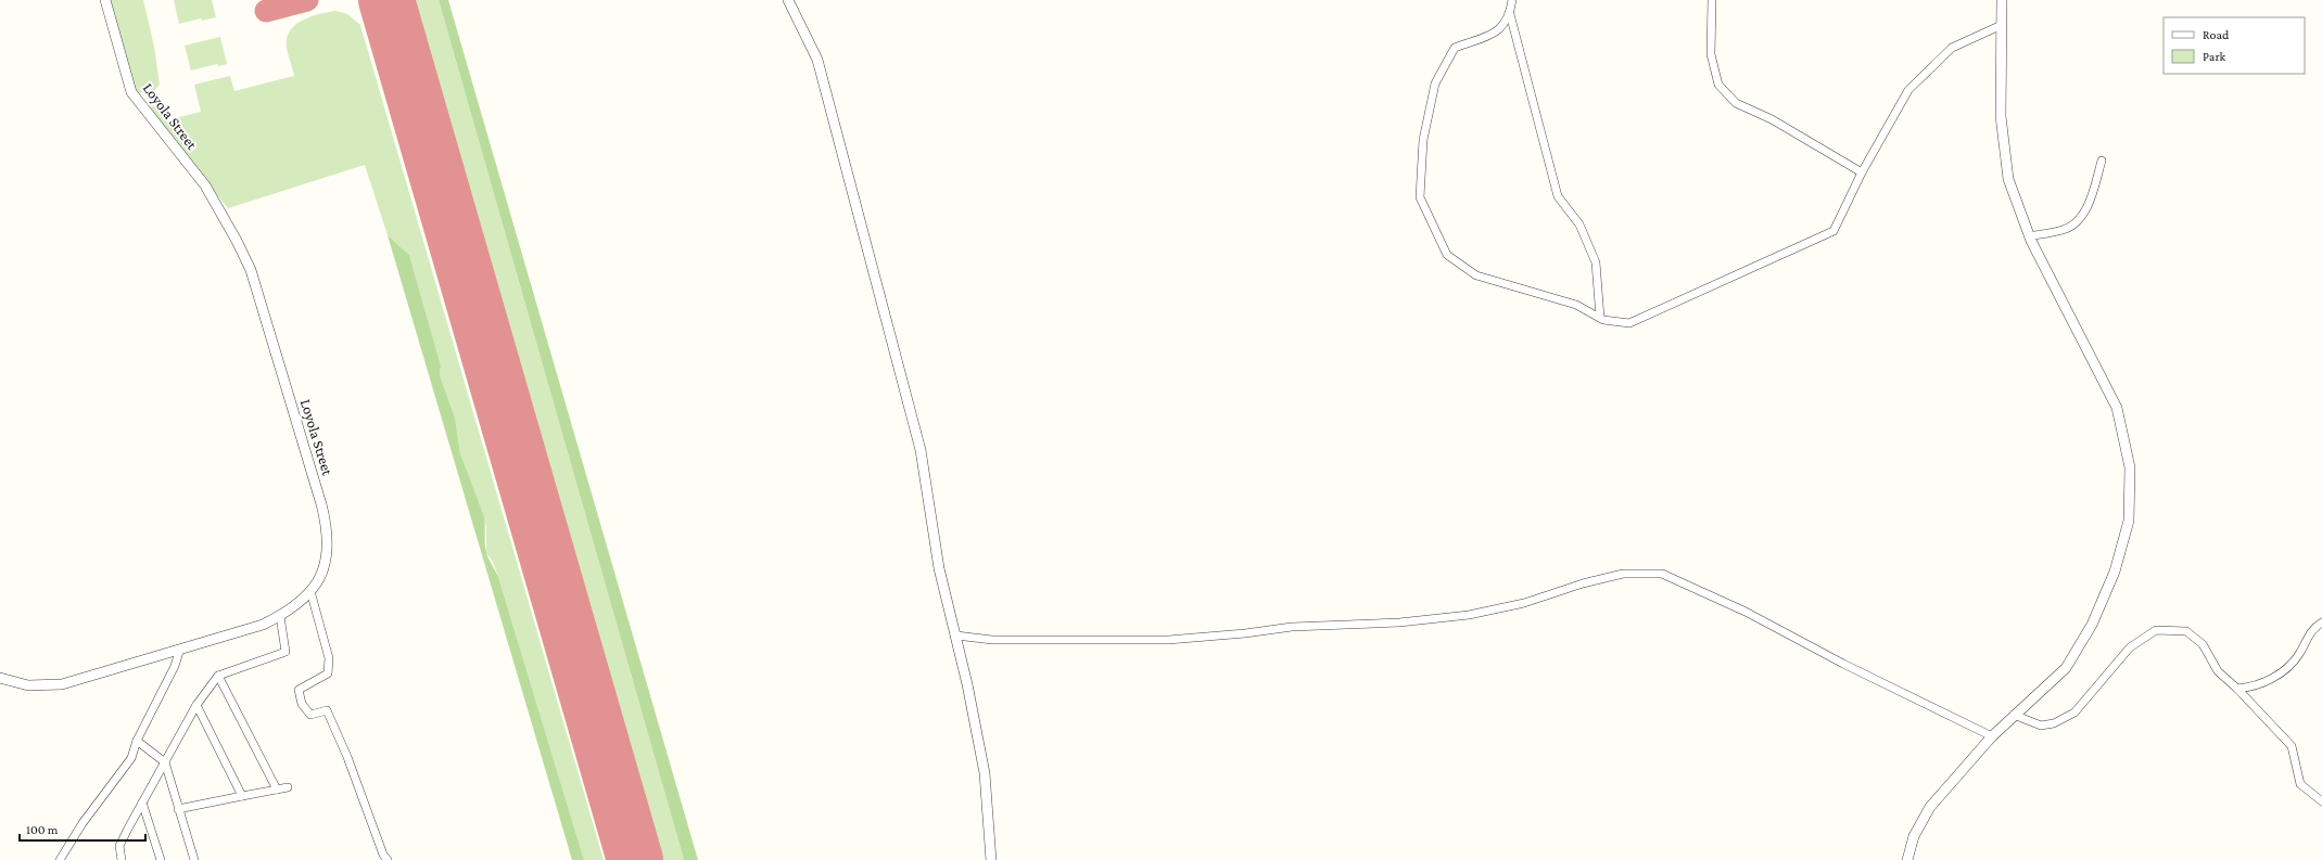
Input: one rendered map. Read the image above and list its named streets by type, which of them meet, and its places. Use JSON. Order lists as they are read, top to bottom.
{
  "streets": {
    "street": ["Loyola Street"]
  },
  "legend": ["Road", "Park"],
  "scale_bar": "100 m"
}
